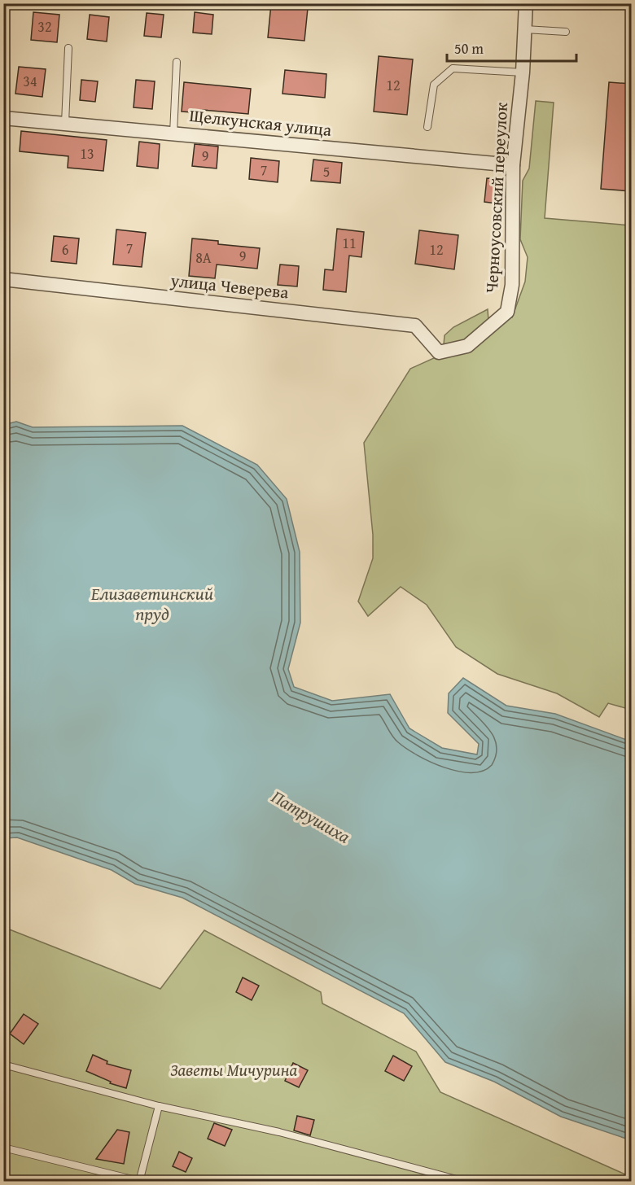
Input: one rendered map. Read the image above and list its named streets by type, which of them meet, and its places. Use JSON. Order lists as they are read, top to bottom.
{
  "streets": {
    "street": ["Щелкунская улица", "Черноусовский переулок", "улица Чеверева"]
  },
  "crossings": [
    ["Щелкунская улица", "Черноусовский переулок"],
    ["Черноусовский переулок", "улица Чеверева"]
  ],
  "water": ["Елизаветинский пруд", "Патрушиха"],
  "parks": ["Заветы Мичурина"],
  "house_numbers": [
    "32",
    "34",
    "12",
    "13",
    "9",
    "7",
    "5",
    "11",
    "7",
    "6",
    "12",
    "9",
    "8А"
  ],
  "scale_bar": "50 m"
}
